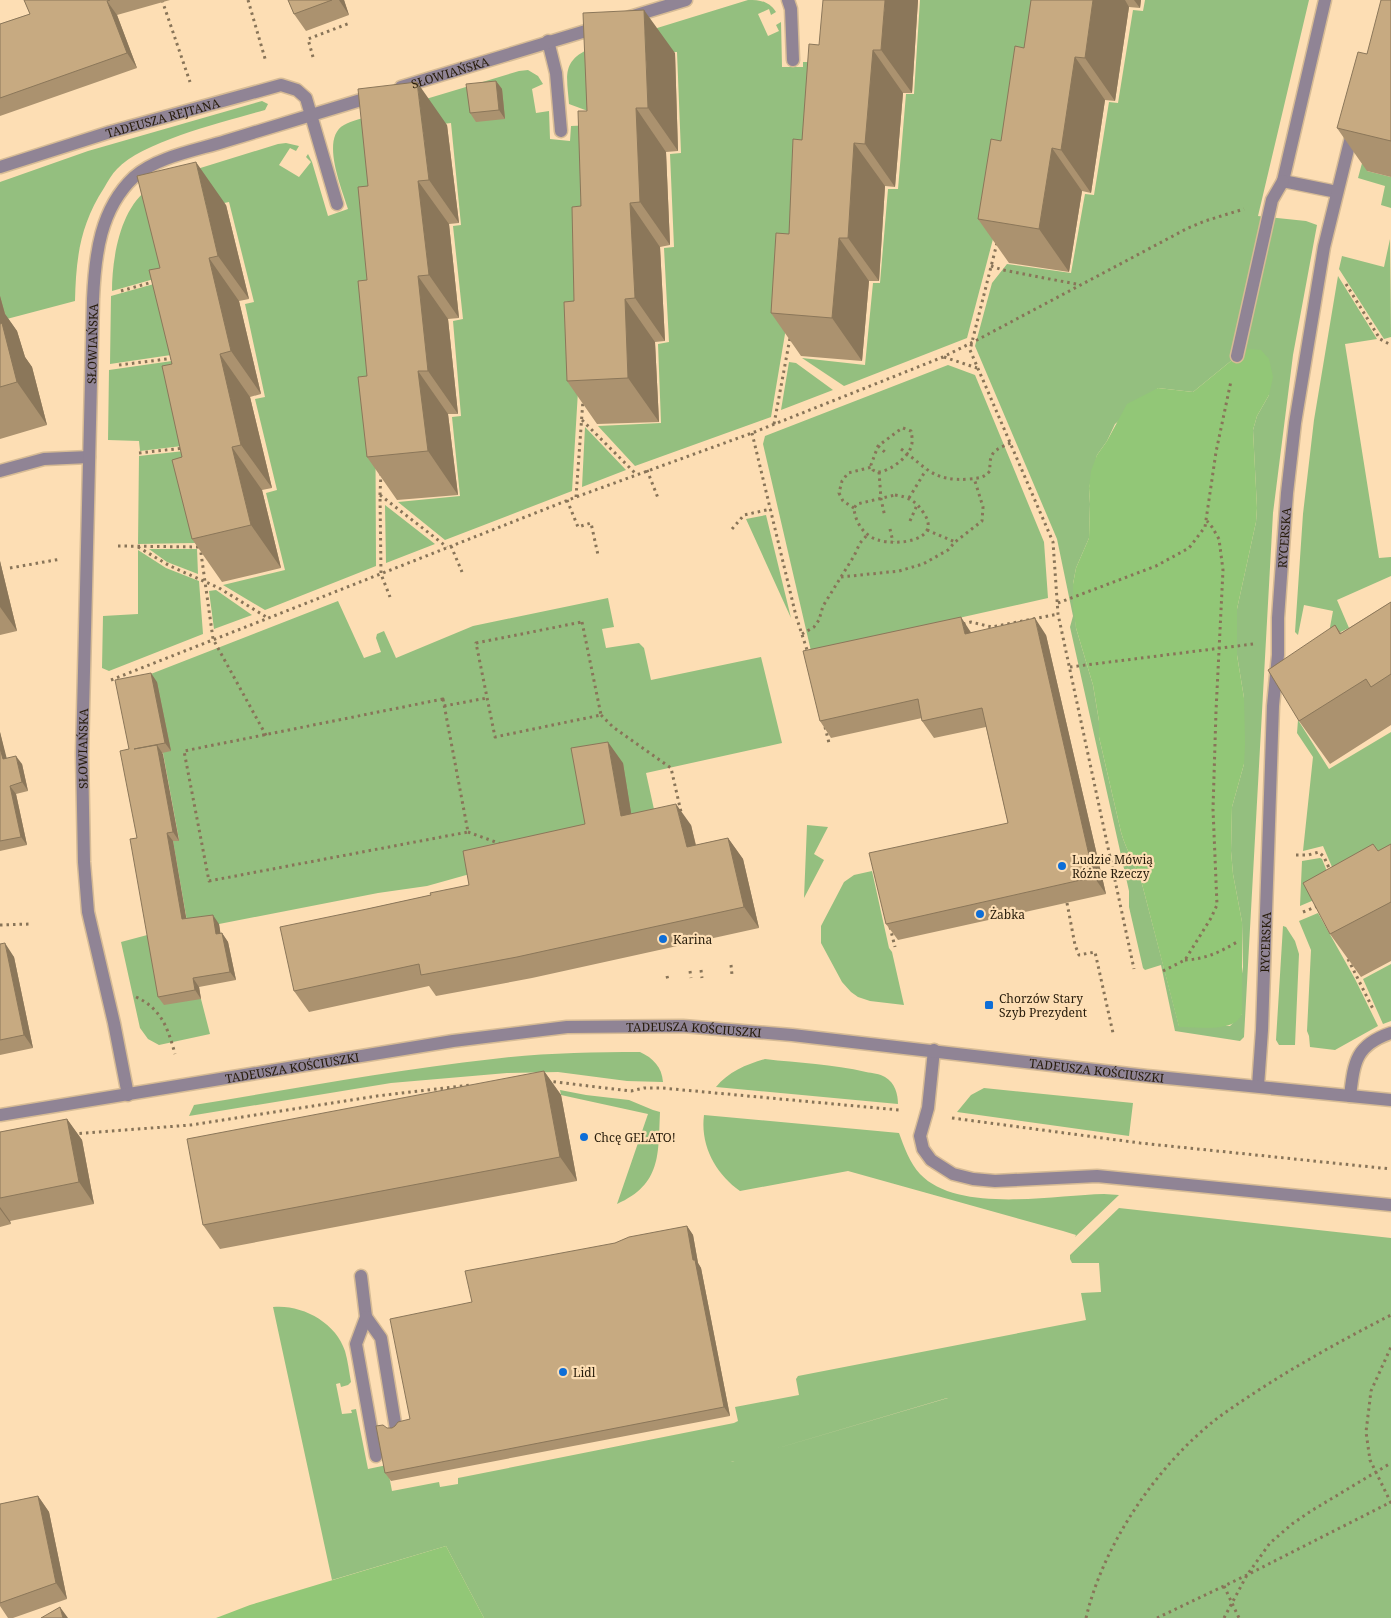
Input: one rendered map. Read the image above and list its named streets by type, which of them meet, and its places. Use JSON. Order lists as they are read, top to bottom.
{
  "streets": {
    "street": [
      "SŁOWIAŃSKA",
      "TADEUSZA REJTANA",
      "RYCERSKA",
      "TADEUSZA KOŚCIUSZKI"
    ]
  },
  "crossings": [
    ["SŁOWIAŃSKA", "TADEUSZA REJTANA"],
    ["SŁOWIAŃSKA", "TADEUSZA KOŚCIUSZKI"],
    ["RYCERSKA", "TADEUSZA KOŚCIUSZKI"]
  ],
  "places": {
    "other": [
      "Ludzie Mówią Różne Rzeczy",
      "Żabka",
      "Karina",
      "Chcę GELATO!",
      "Lidl"
    ],
    "transit": ["Chorzów Stary Szyb Prezydent"]
  }
}
